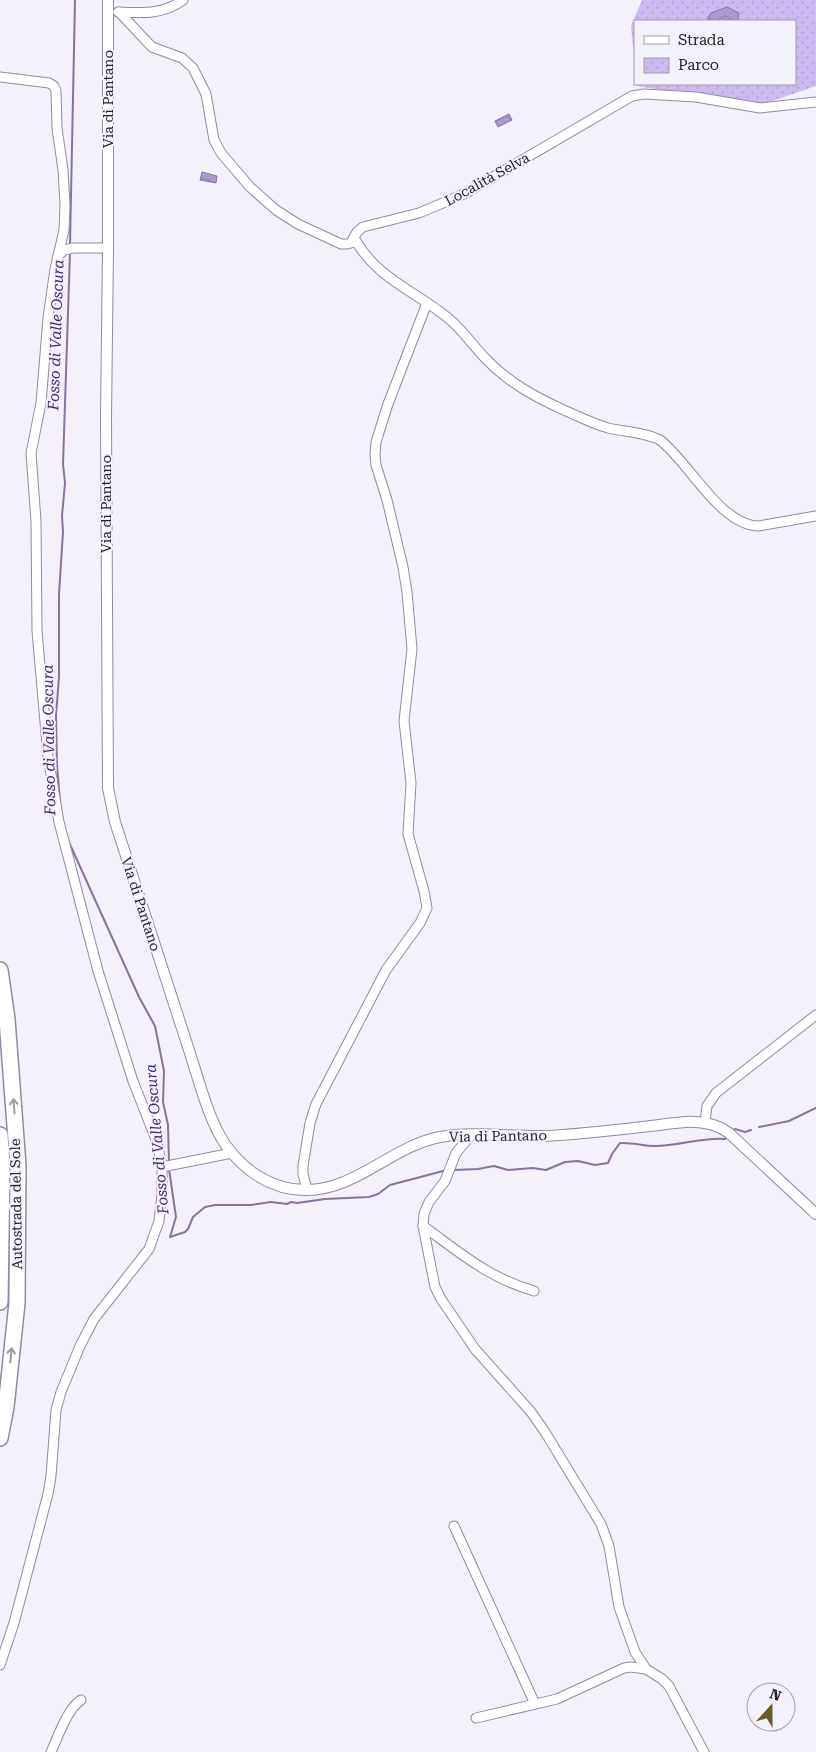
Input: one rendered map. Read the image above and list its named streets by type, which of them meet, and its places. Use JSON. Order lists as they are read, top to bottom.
{
  "streets": {
    "highway": ["Autostrada del Sole"],
    "street": ["Via di Pantano", "Località Selva"]
  },
  "water": ["Fosso di Valle Oscura"],
  "legend": ["Strada", "Parco"],
  "north": "top"
}
